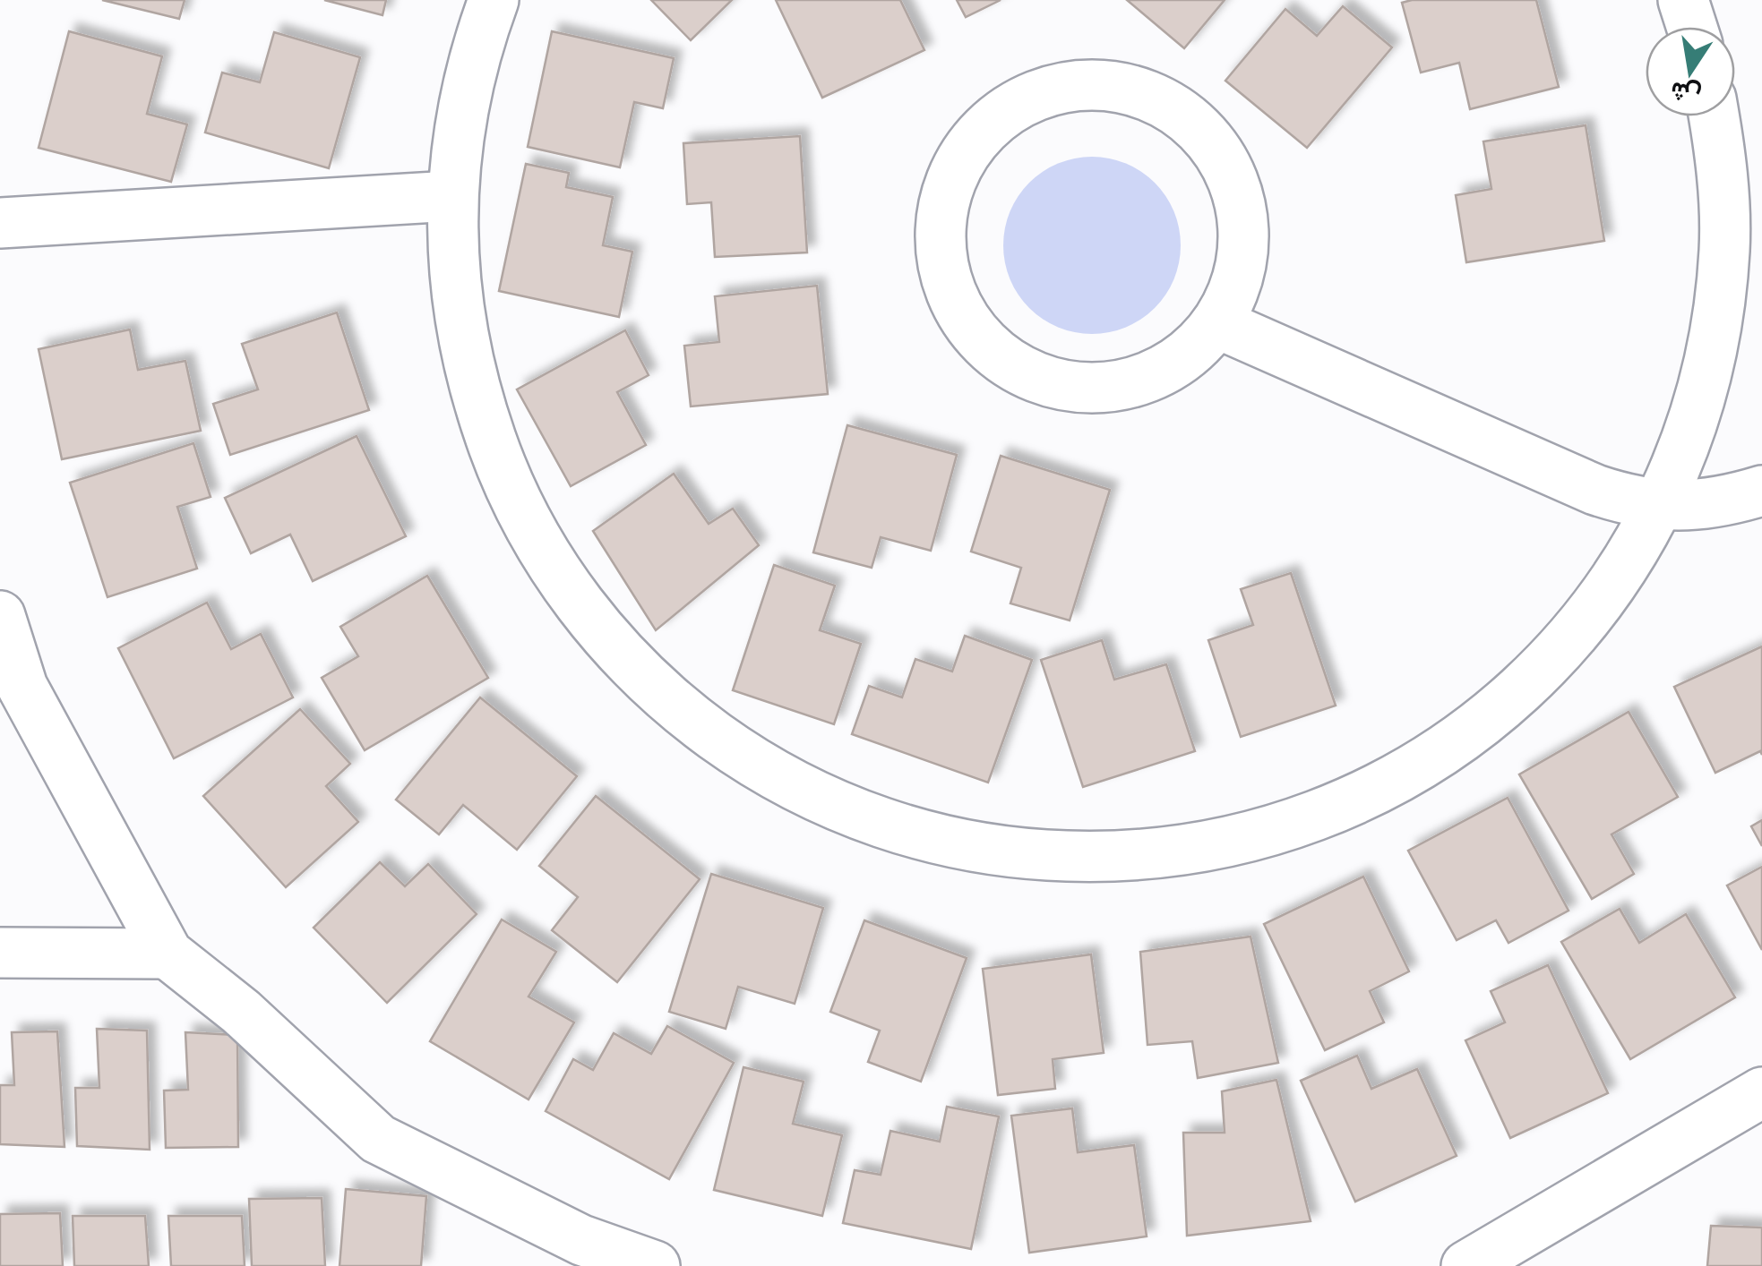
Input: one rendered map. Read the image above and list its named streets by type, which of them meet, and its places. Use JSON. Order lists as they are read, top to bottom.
{
  "north": "bottom"
}
